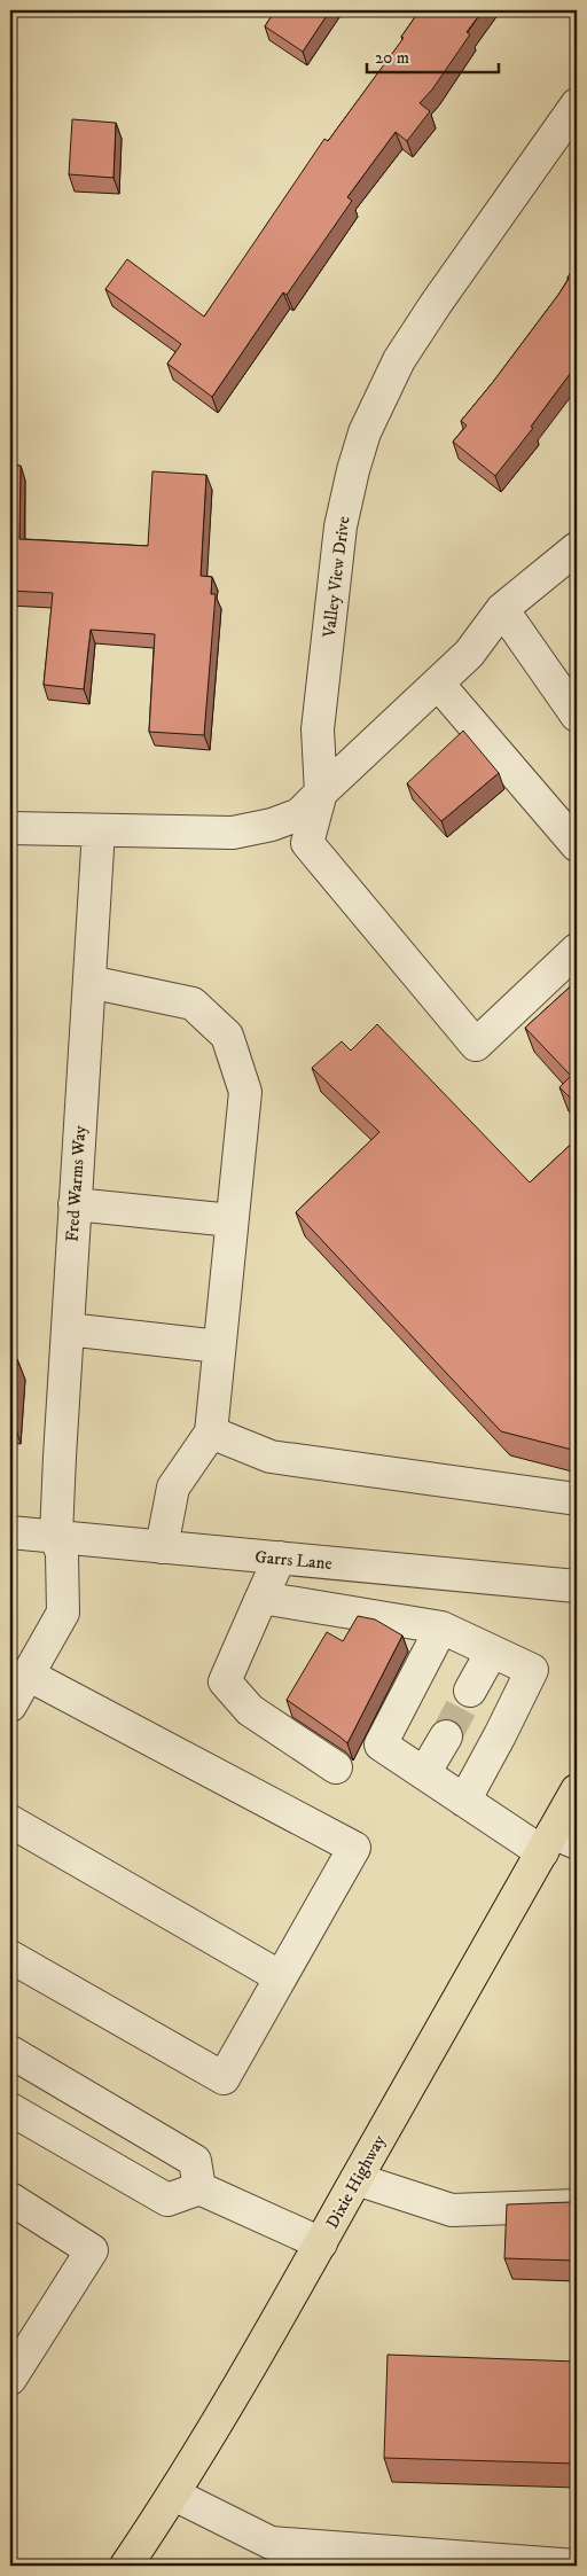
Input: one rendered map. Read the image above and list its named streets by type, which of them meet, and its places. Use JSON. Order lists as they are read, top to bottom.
{
  "streets": {
    "main road": ["Dixie Highway"],
    "street": ["Valley View Drive", "Fred Warms Way", "Garrs Lane"]
  },
  "crossings": [
    ["Fred Warms Way", "Garrs Lane"]
  ],
  "scale_bar": "20 m"
}
